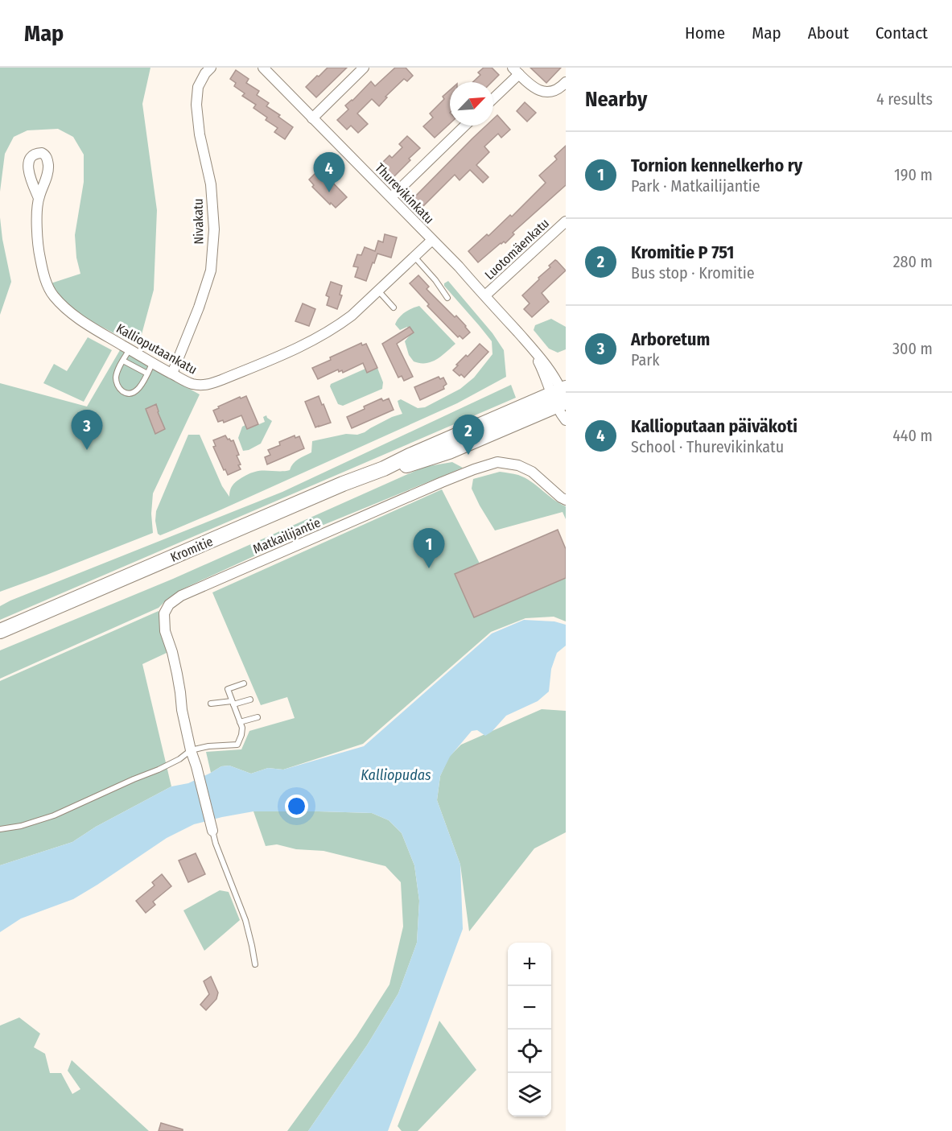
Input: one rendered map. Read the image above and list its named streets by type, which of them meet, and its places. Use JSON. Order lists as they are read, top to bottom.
{
  "streets": {
    "main road": ["Kromitie"],
    "street": [
      "Thurevikinkatu",
      "Nivakatu",
      "Luotomäenkatu",
      "Kallioputaankatu",
      "Matkailijantie"
    ]
  },
  "crossings": [
    ["Thurevikinkatu", "Luotomäenkatu"],
    ["Thurevikinkatu", "Kallioputaankatu"],
    ["Thurevikinkatu", "Kromitie"],
    ["Nivakatu", "Kallioputaankatu"]
  ],
  "water": ["Kalliopudas"],
  "north": "top right",
  "page": {
    "header": "Map",
    "nav": [
      "Home",
      "Map",
      "About",
      "Contact"
    ],
    "heading": ["Nearby", "4 results"],
    "list": [
      {
        "mark": "1",
        "name": "Tornion kennelkerho ry",
        "note": "Park · Matkailijantie",
        "value": "190 m"
      },
      {
        "mark": "2",
        "name": "Kromitie P 751",
        "note": "Bus stop · Kromitie",
        "value": "280 m"
      },
      {
        "mark": "3",
        "name": "Arboretum",
        "note": "Park",
        "value": "300 m"
      },
      {
        "mark": "4",
        "name": "Kallioputaan päiväkoti",
        "note": "School · Thurevikinkatu",
        "value": "440 m"
      }
    ],
    "pins": [
      "4",
      "3",
      "2",
      "1"
    ],
    "map_buttons": ["+", "−"]
  }
}
